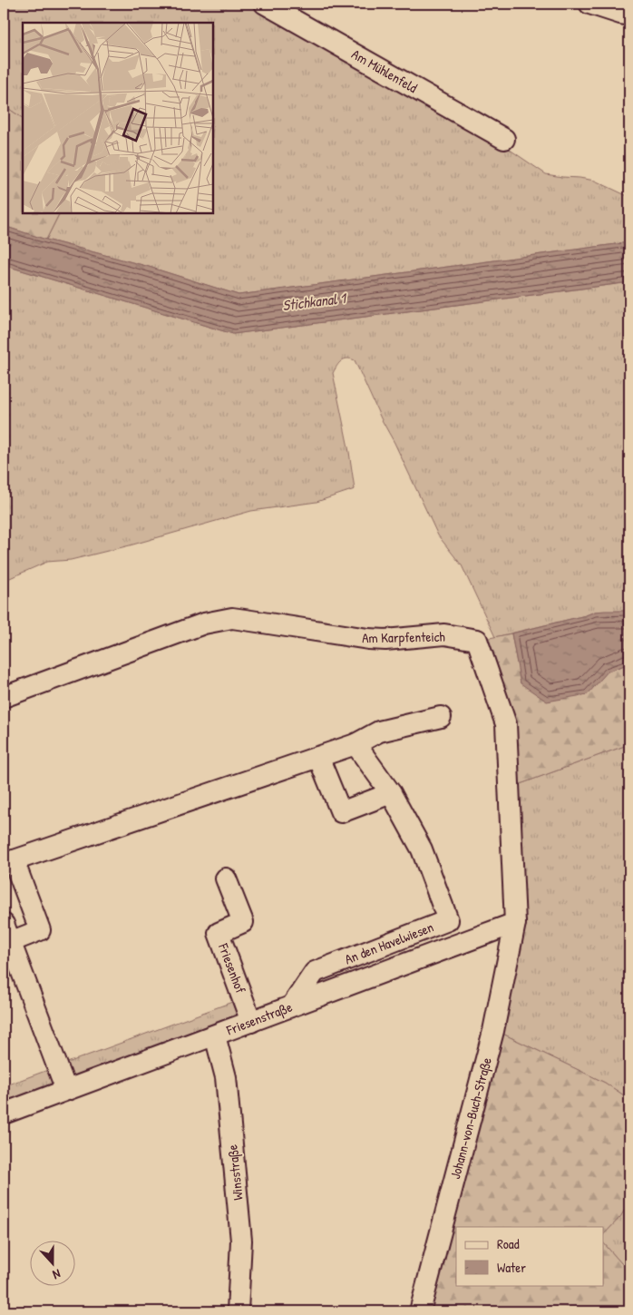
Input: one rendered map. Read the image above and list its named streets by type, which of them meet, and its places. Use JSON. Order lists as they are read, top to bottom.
{
  "streets": {
    "street": [
      "Am Mühlenfeld",
      "Am Karpfenteich",
      "An den Havelwiesen",
      "Friesenhof",
      "Friesenstraße",
      "Johann-von-Buch-Straße",
      "Winsstraße"
    ]
  },
  "crossings": [
    ["Am Karpfenteich", "Friesenstraße"],
    ["Am Karpfenteich", "Johann-von-Buch-Straße"],
    ["An den Havelwiesen", "Friesenstraße"],
    ["Friesenhof", "Friesenstraße"],
    ["Friesenstraße", "Johann-von-Buch-Straße"],
    ["Friesenstraße", "Winsstraße"]
  ],
  "water": ["Stichkanal 1"],
  "legend": ["Road", "Water"],
  "north": "bottom"
}
